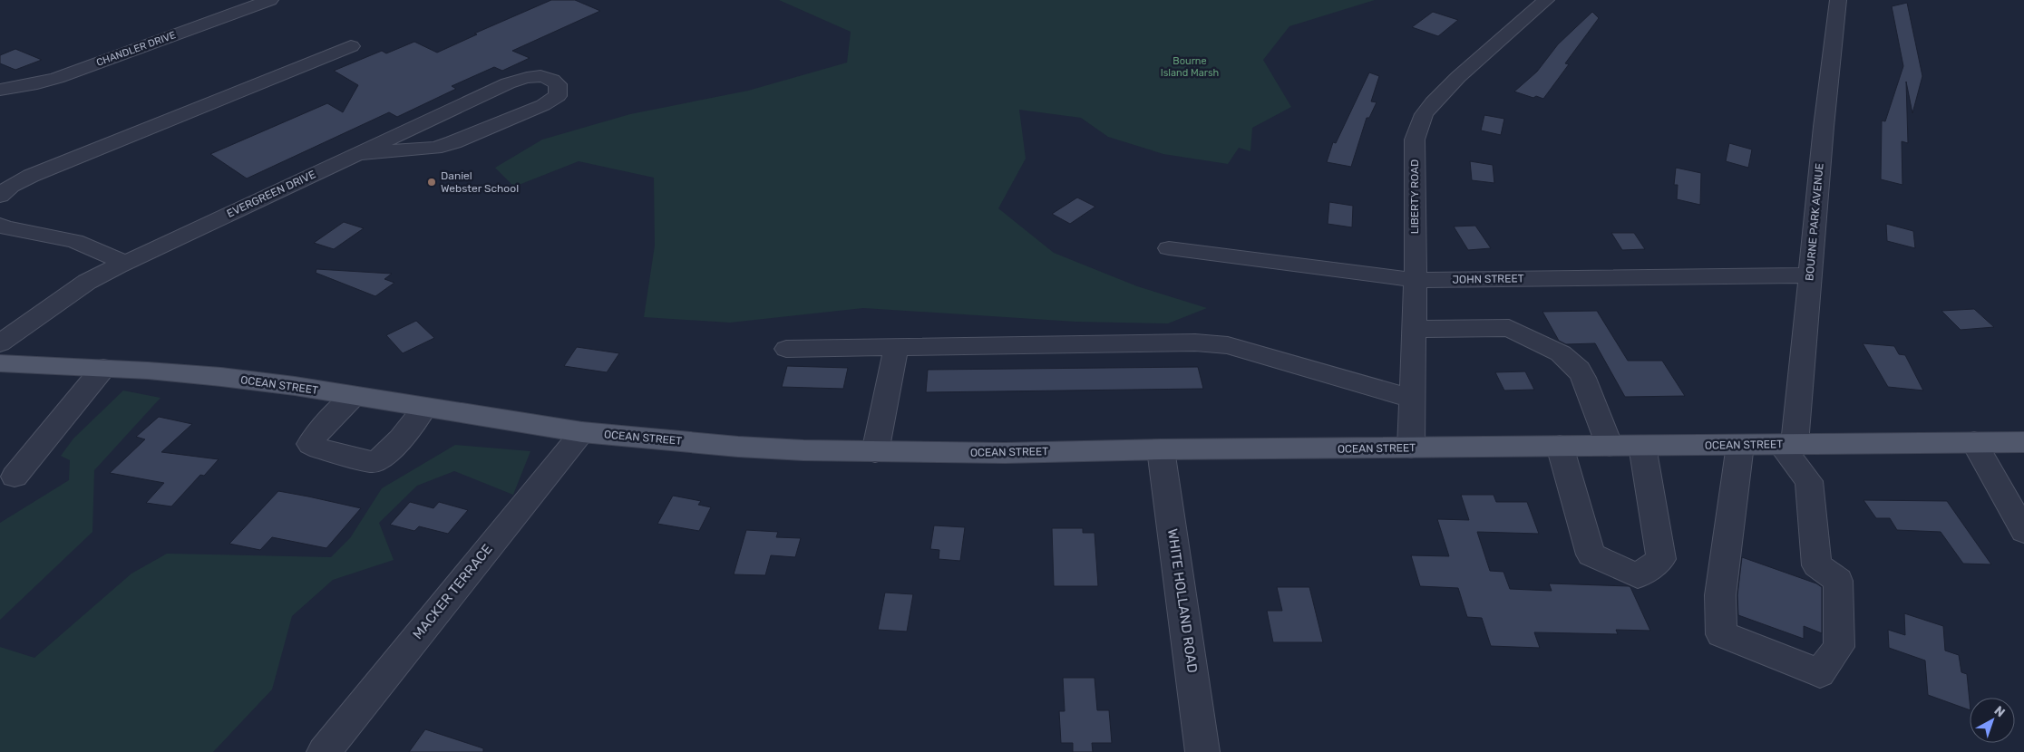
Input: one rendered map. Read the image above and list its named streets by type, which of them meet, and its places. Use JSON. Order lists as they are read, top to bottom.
{
  "streets": {
    "main road": ["OCEAN STREET"],
    "street": [
      "CHANDLER DRIVE",
      "EVERGREEN DRIVE",
      "LIBERTY ROAD",
      "BOURNE PARK AVENUE",
      "JOHN STREET",
      "MACKER TERRACE",
      "WHITE HOLLAND ROAD"
    ]
  },
  "crossings": [
    ["LIBERTY ROAD", "JOHN STREET"],
    ["LIBERTY ROAD", "OCEAN STREET"],
    ["BOURNE PARK AVENUE", "JOHN STREET"],
    ["BOURNE PARK AVENUE", "OCEAN STREET"],
    ["OCEAN STREET", "MACKER TERRACE"],
    ["OCEAN STREET", "WHITE HOLLAND ROAD"]
  ],
  "parks": ["Bourne Island Marsh"],
  "places": ["Daniel Webster School"],
  "north": "top right"
}
